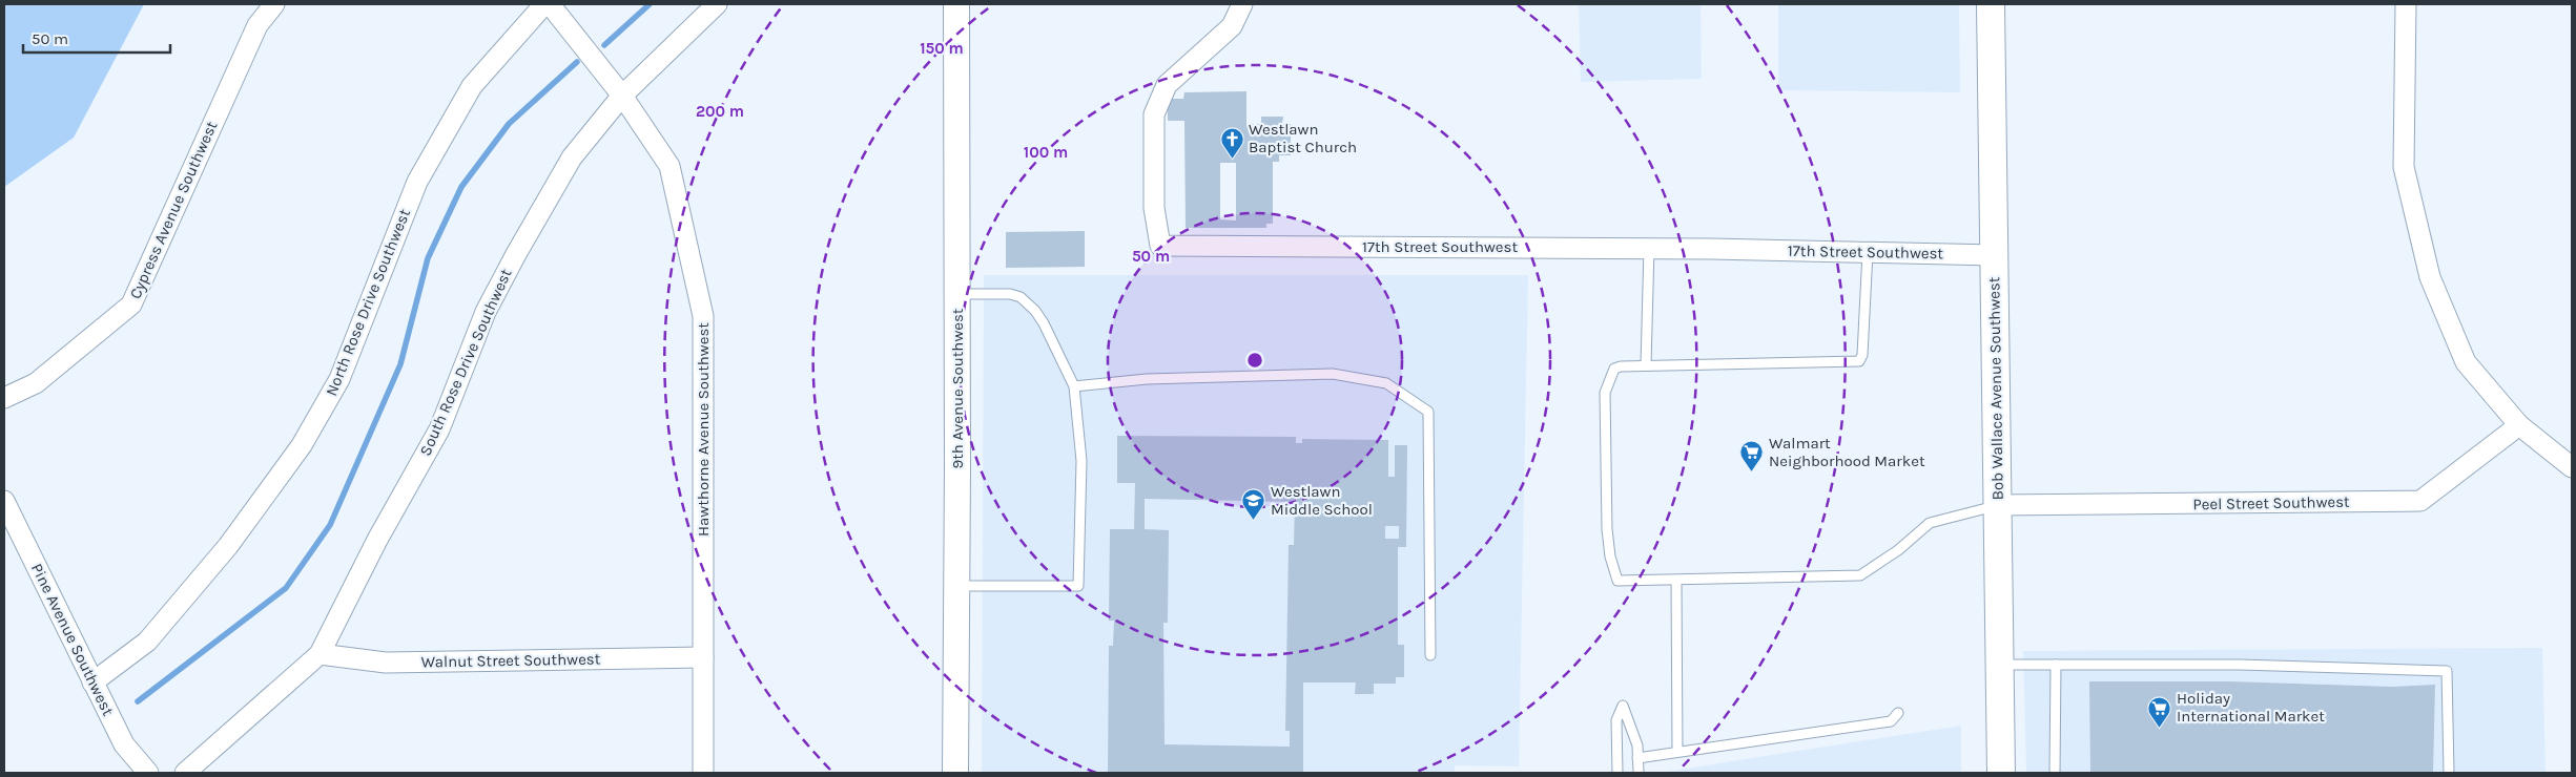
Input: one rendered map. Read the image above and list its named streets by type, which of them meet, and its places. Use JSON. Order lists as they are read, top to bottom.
{
  "streets": {
    "main road": ["Bob Wallace Avenue Southwest"],
    "street": [
      "Cypress Avenue Southwest",
      "17th Street Southwest",
      "North Rose Drive Southwest",
      "South Rose Drive Southwest",
      "9th Avenue Southwest",
      "Hawthorne Avenue Southwest",
      "Peel Street Southwest",
      "Pine Avenue Southwest",
      "Walnut Street Southwest"
    ]
  },
  "crossings": [
    ["17th Street Southwest", "Bob Wallace Avenue Southwest"],
    ["North Rose Drive Southwest", "Pine Avenue Southwest"],
    ["South Rose Drive Southwest", "Hawthorne Avenue Southwest"],
    ["South Rose Drive Southwest", "Walnut Street Southwest"],
    ["Bob Wallace Avenue Southwest", "Peel Street Southwest"],
    ["Hawthorne Avenue Southwest", "Walnut Street Southwest"]
  ],
  "places": {
    "church": ["Westlawn Baptist Church"],
    "supermarket": ["Walmart Neighborhood Market", "Holiday International Market"],
    "school or university": ["Westlawn Middle School"]
  },
  "scale_bar": "50 m",
  "rings": [
    "150 m",
    "200 m",
    "100 m",
    "50 m"
  ]
}
